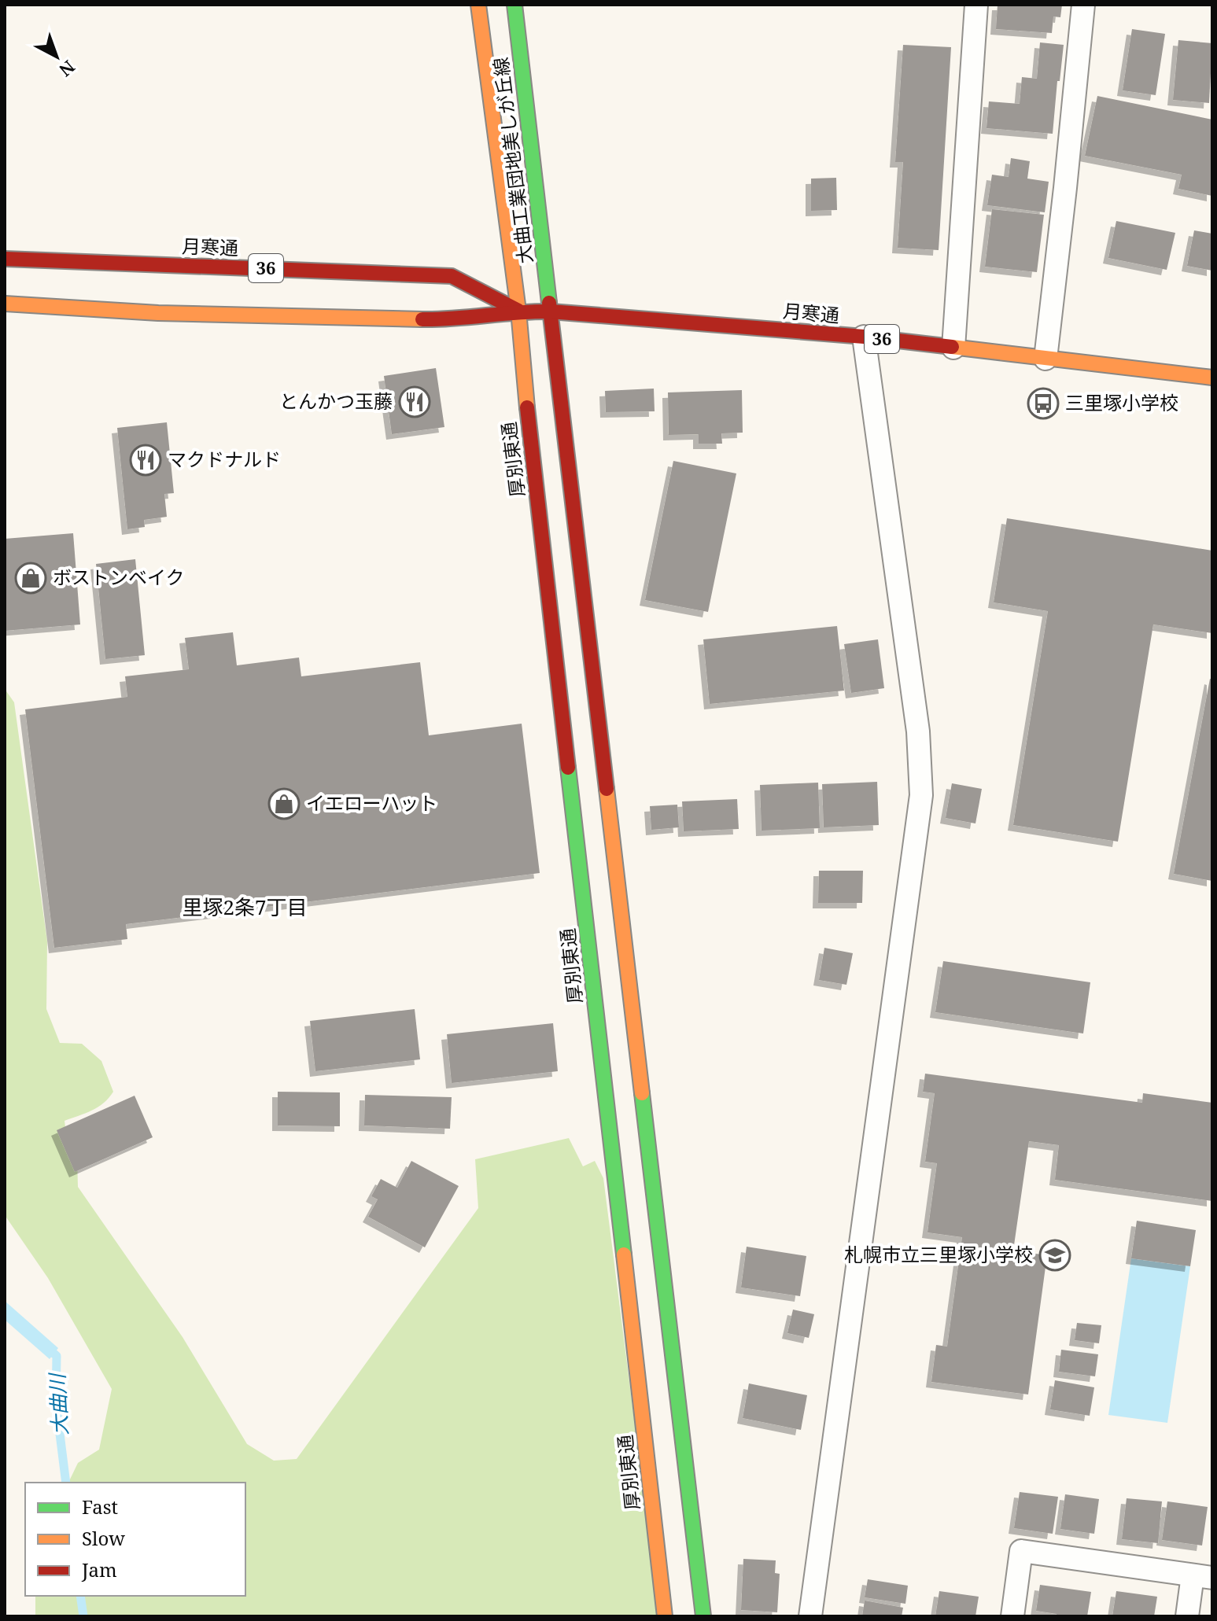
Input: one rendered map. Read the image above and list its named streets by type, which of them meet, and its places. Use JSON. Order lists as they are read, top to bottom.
{
  "streets": {
    "main road": [
      "大曲工業団地美しが丘線",
      "月寒通",
      "36",
      "厚別東通"
    ]
  },
  "crossings": [
    ["大曲工業団地美しが丘線", "月寒通"],
    ["大曲工業団地美しが丘線", "厚別東通"],
    ["月寒通", "厚別東通"]
  ],
  "districts": ["里塚2条7丁目"],
  "water": ["大曲川"],
  "places": {
    "restaurant": ["とんかつ玉藤", "マクドナルド"],
    "bus stop": ["三里塚小学校"],
    "shop": ["ボストンベイク", "イエローハット"],
    "school or university": ["札幌市立三里塚小学校"]
  },
  "legend": ["Fast", "Slow", "Jam"],
  "north": "bottom right"
}
